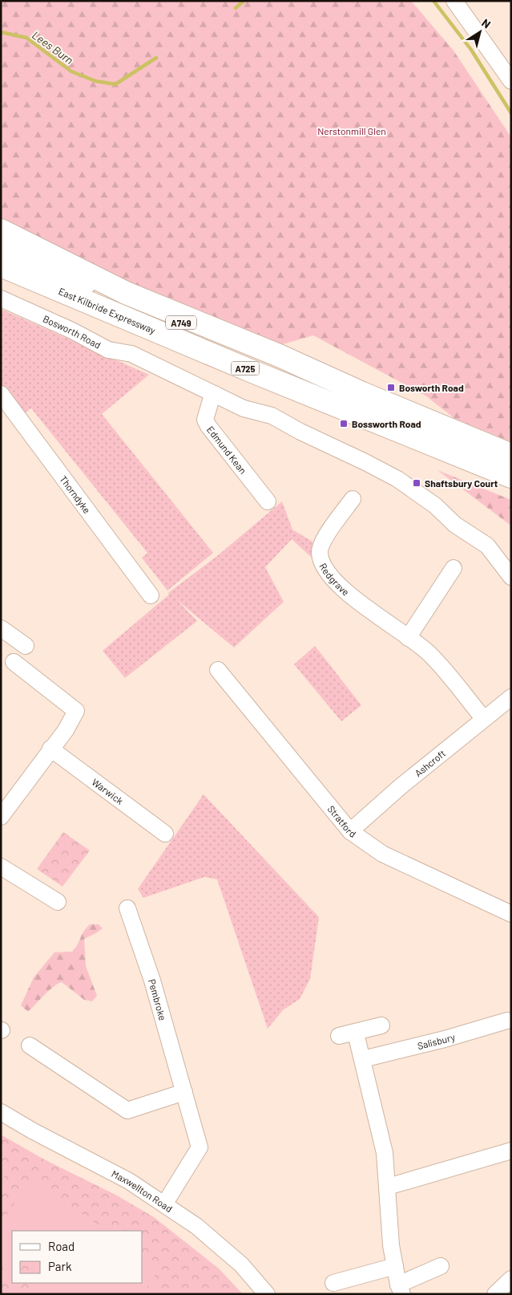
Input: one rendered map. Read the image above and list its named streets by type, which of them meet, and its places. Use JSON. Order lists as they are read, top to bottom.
{
  "streets": {
    "highway": ["East Kilbride Expressway", "A725"],
    "main road": ["A749"],
    "street": [
      "Bosworth Road",
      "Edmund Kean",
      "Thorndyke",
      "Redgrave",
      "Ashcroft",
      "Warwick",
      "Stratford",
      "Pembroke",
      "Salisbury",
      "Maxwellton Road"
    ]
  },
  "crossings": [
    ["Bosworth Road", "Edmund Kean"],
    ["Redgrave", "Ashcroft"],
    ["Ashcroft", "Stratford"],
    ["Pembroke", "Maxwellton Road"]
  ],
  "water": ["Lees Burn"],
  "parks": ["Nerstonmill Glen"],
  "places": {
    "transit": ["Bosworth Road", "Bossworth Road", "Shaftsbury Court"]
  },
  "legend": ["Road", "Park"],
  "north": "top right"
}
